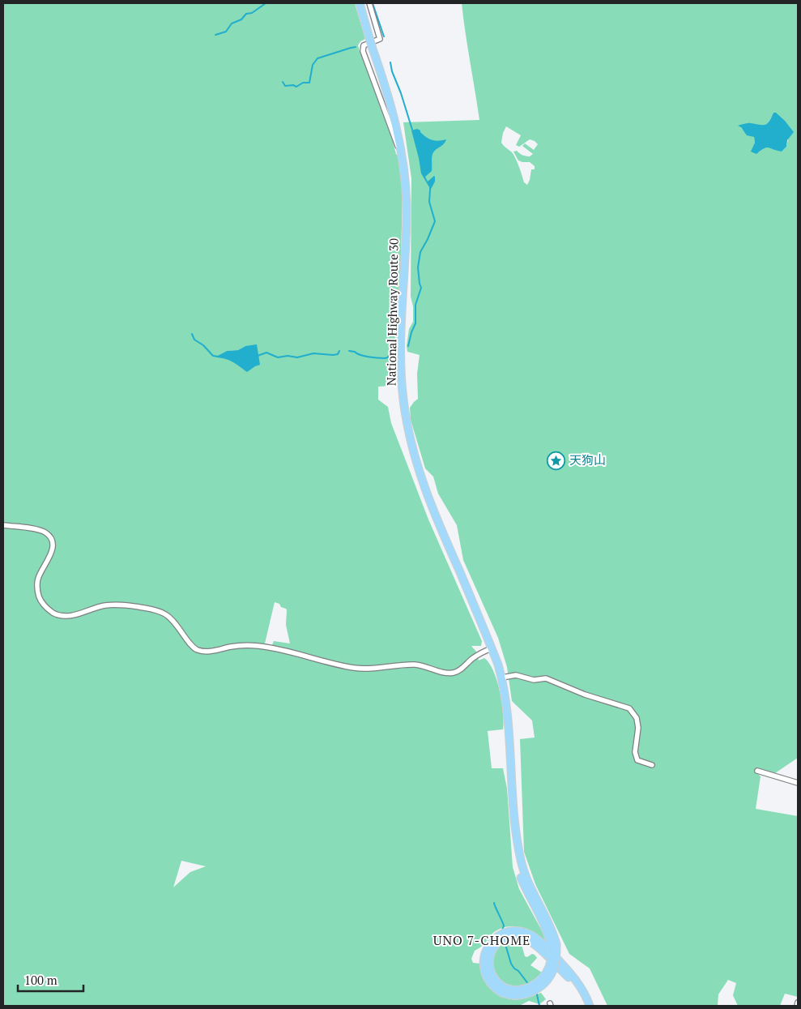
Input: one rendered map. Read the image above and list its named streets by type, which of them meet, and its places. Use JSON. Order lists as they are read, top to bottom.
{
  "streets": {
    "highway": ["National Highway Route 30"]
  },
  "districts": ["UNO 7-CHOME"],
  "places": {
    "place": ["天狗山"]
  },
  "scale_bar": "100 m"
}
